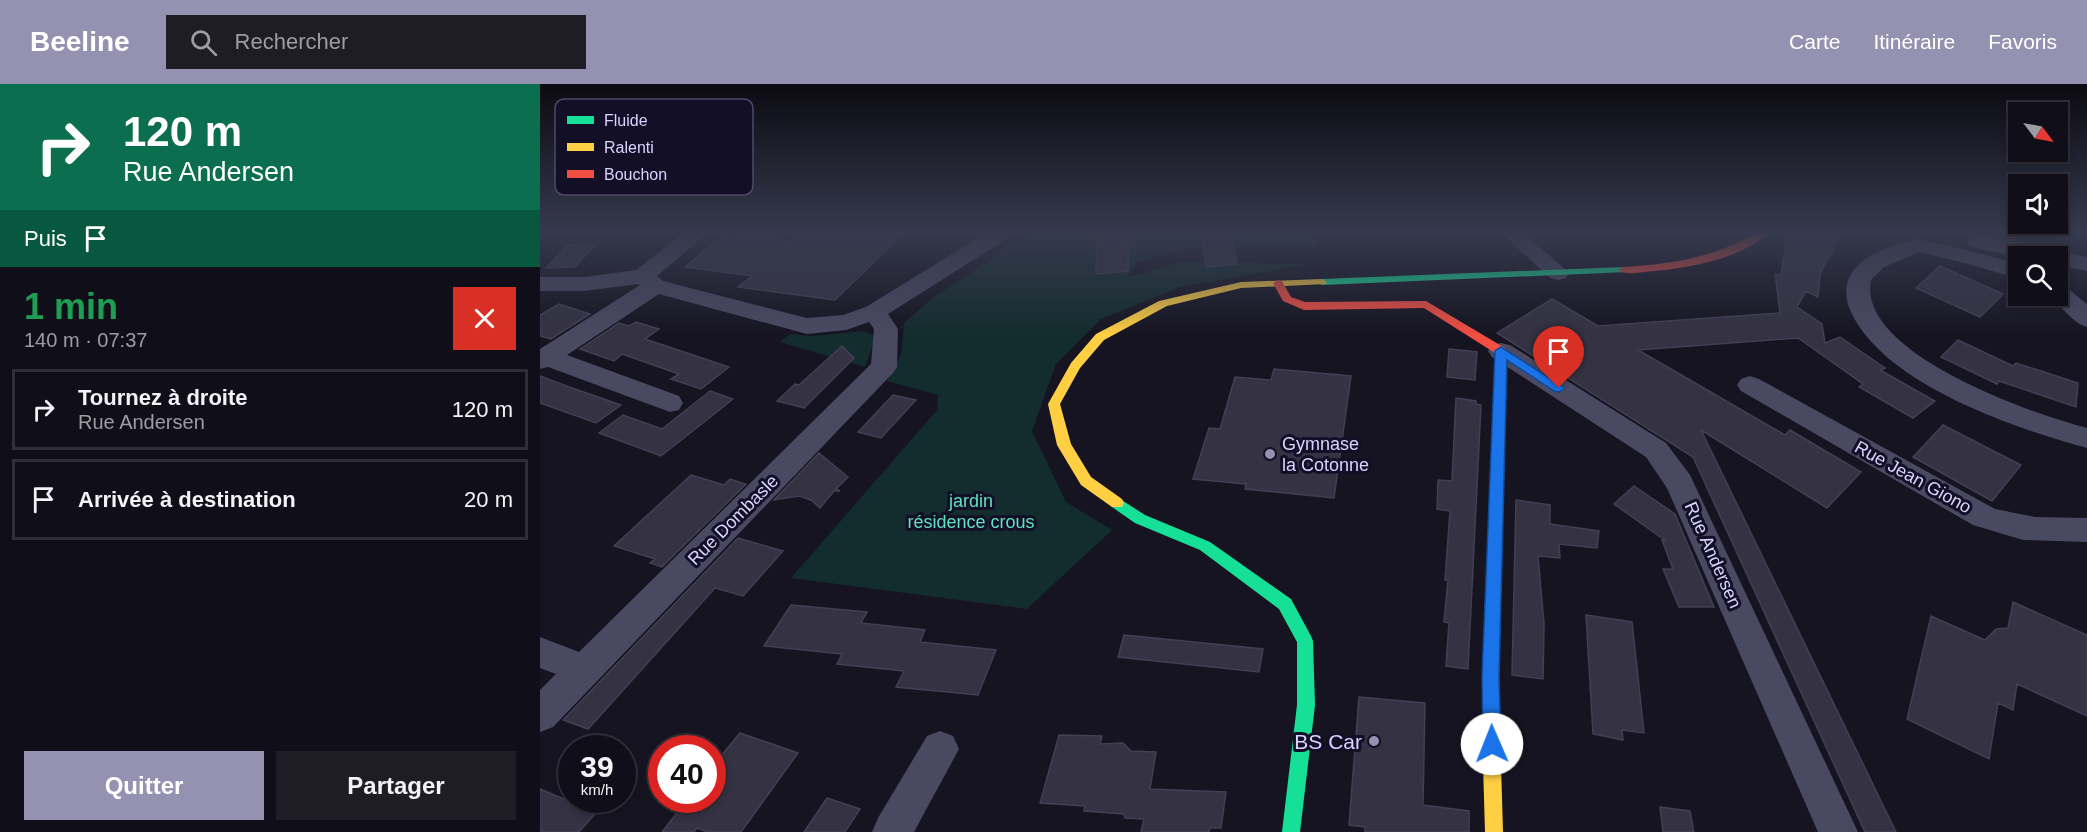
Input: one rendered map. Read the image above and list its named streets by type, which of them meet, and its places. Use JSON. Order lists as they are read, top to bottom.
{
  "streets": {
    "street": ["Rue Jean Giono", "Rue Dombasle", "Rue Andersen"]
  },
  "parks": ["jardin résidence crous"],
  "places": ["Gymnase la Cotonne", "BS Car"],
  "legend": ["Fluide", "Ralenti", "Bouchon"],
  "north": "bottom right",
  "page": {
    "header": "Beeline",
    "search": "Rechercher",
    "nav": ["Carte", "Itinéraire", "Favoris"],
    "turn": ["120 m", "Rue Andersen"],
    "then": "Puis",
    "heading": ["1 min", "140 m · 07:37"],
    "list": [
      {
        "name": "Tournez à droite",
        "note": "Rue Andersen",
        "value": "120 m"
      },
      {
        "name": "Arrivée à destination",
        "value": "20 m"
      }
    ],
    "speed": "39 km/h",
    "limit": "40",
    "buttons": ["Quitter", "Partager"]
  }
}
